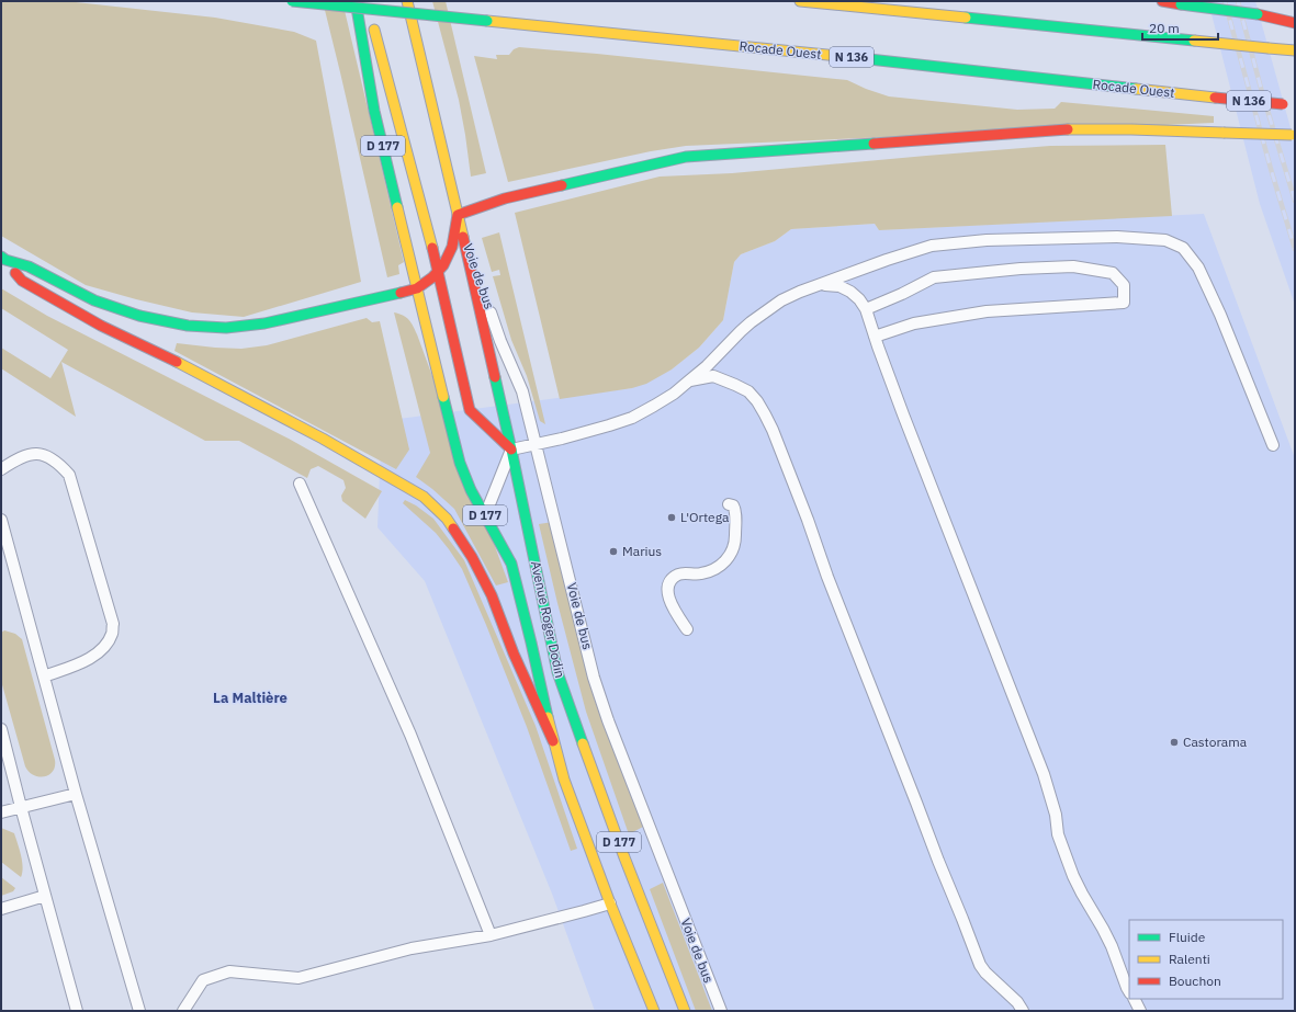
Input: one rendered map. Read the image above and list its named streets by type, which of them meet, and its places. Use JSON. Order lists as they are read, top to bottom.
{
  "streets": {
    "main road": [
      "Rocade Ouest",
      "N 136",
      "D 177",
      "Avenue Roger Dodin"
    ],
    "lane": ["Voie de bus"]
  },
  "crossings": [
    ["D 177", "Voie de bus"],
    ["D 177", "Avenue Roger Dodin"],
    ["Voie de bus", "Avenue Roger Dodin"]
  ],
  "districts": ["La Maltière"],
  "places": ["L'Ortega", "Marius", "Castorama"],
  "legend": ["Fluide", "Ralenti", "Bouchon"],
  "scale_bar": "20 m"
}
